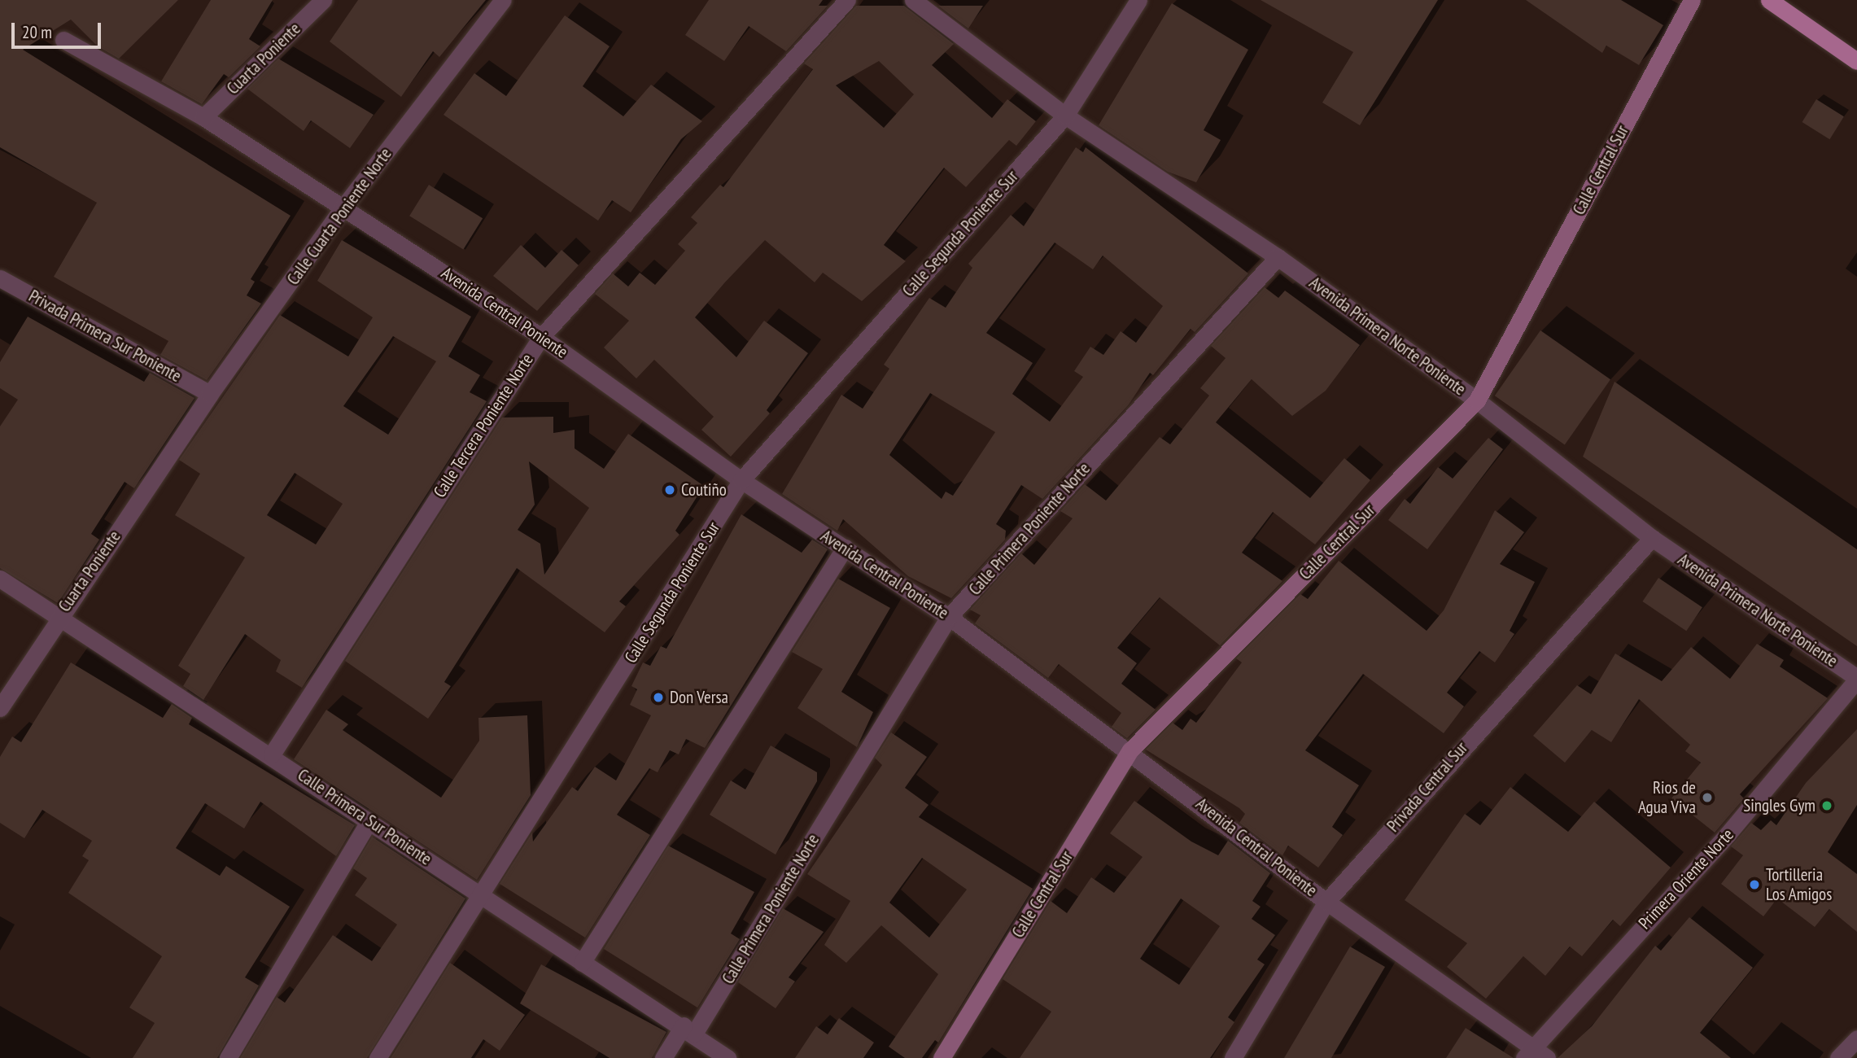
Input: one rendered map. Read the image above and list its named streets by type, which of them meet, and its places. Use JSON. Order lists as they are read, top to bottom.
{
  "streets": {
    "street": [
      "Cuarta Poniente",
      "Calle Central Sur",
      "Calle Cuarta Poniente Norte",
      "Calle Segunda Poniente Sur",
      "Avenida Central Poniente",
      "Privada Primera Sur Poniente",
      "Avenida Primera Norte Poniente",
      "Calle Tercera Poniente Norte",
      "Calle Primera Poniente Norte",
      "Privada Central Sur",
      "Calle Primera Sur Poniente",
      "Primera Oriente Norte"
    ]
  },
  "crossings": [
    ["Cuarta Poniente", "Calle Cuarta Poniente Norte"],
    ["Cuarta Poniente", "Avenida Central Poniente"],
    ["Cuarta Poniente", "Calle Primera Sur Poniente"],
    ["Calle Central Sur", "Avenida Central Poniente"],
    ["Calle Central Sur", "Avenida Primera Norte Poniente"],
    ["Calle Cuarta Poniente Norte", "Avenida Central Poniente"],
    ["Calle Cuarta Poniente Norte", "Privada Primera Sur Poniente"],
    ["Calle Segunda Poniente Sur", "Avenida Central Poniente"],
    ["Calle Segunda Poniente Sur", "Avenida Primera Norte Poniente"],
    ["Calle Segunda Poniente Sur", "Calle Primera Sur Poniente"],
    ["Avenida Central Poniente", "Calle Tercera Poniente Norte"],
    ["Avenida Central Poniente", "Calle Primera Poniente Norte"],
    ["Avenida Central Poniente", "Privada Central Sur"],
    ["Avenida Central Poniente", "Primera Oriente Norte"],
    ["Avenida Primera Norte Poniente", "Calle Primera Poniente Norte"],
    ["Avenida Primera Norte Poniente", "Privada Central Sur"],
    ["Avenida Primera Norte Poniente", "Primera Oriente Norte"],
    ["Calle Tercera Poniente Norte", "Calle Primera Sur Poniente"],
    ["Calle Primera Poniente Norte", "Calle Primera Sur Poniente"]
  ],
  "places": [
    "Coutiño",
    "Don Versa",
    "Rios de Agua Viva",
    "Singles Gym",
    "Tortilleria Los Amigos"
  ],
  "scale_bar": "20 m"
}
